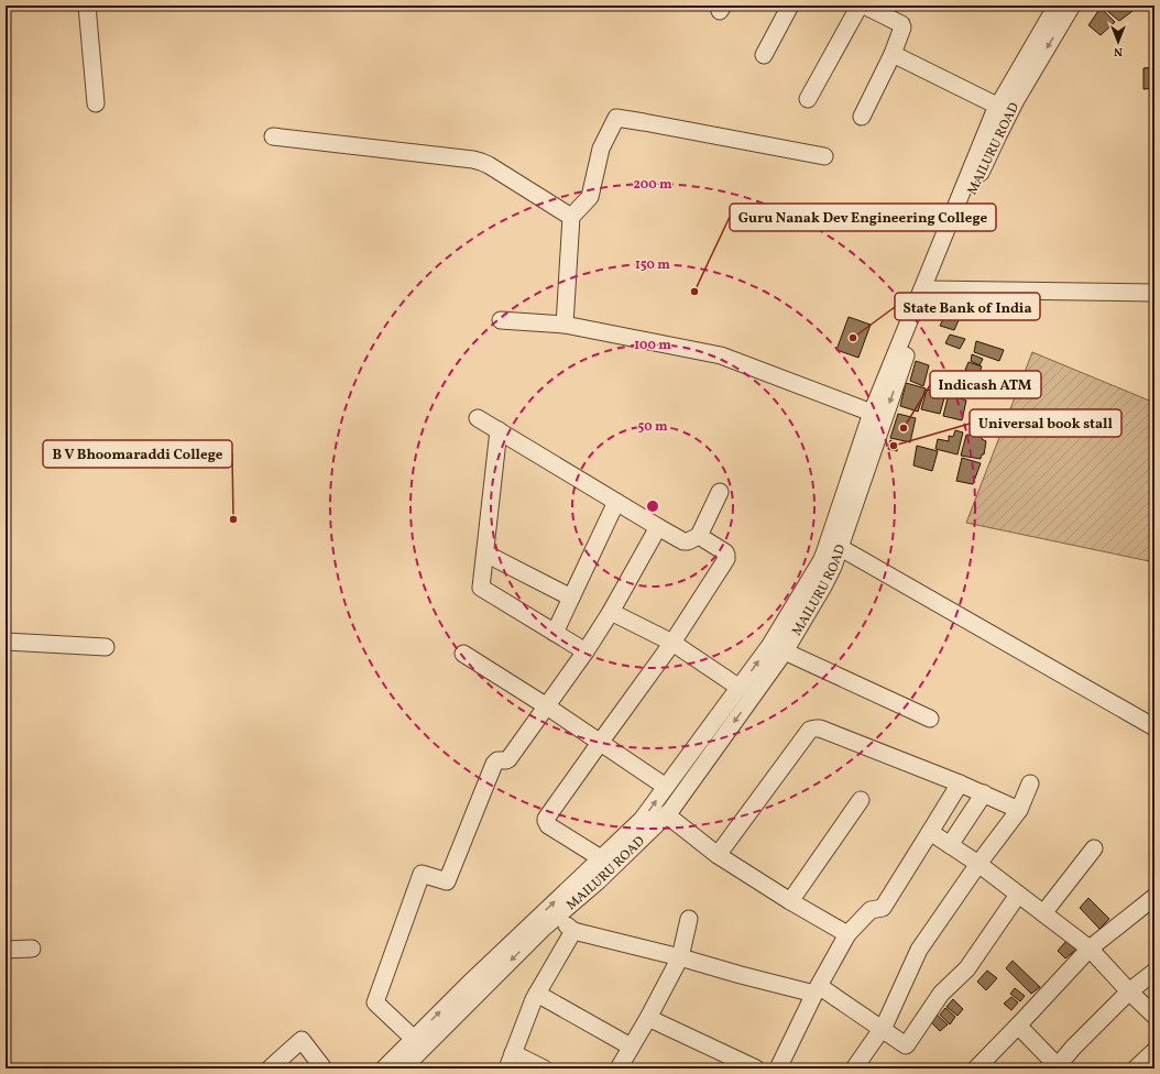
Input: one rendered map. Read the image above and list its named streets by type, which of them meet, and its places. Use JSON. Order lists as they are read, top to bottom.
{
  "streets": {
    "street": ["MAILURU ROAD"]
  },
  "places": [
    "Guru Nanak Dev Engineering College",
    "State Bank of India",
    "Indicash ATM",
    "Universal book stall",
    "B V Bhoomaraddi College"
  ],
  "north": "bottom",
  "rings": [
    "200 m",
    "150 m",
    "100 m",
    "50 m"
  ]
}
